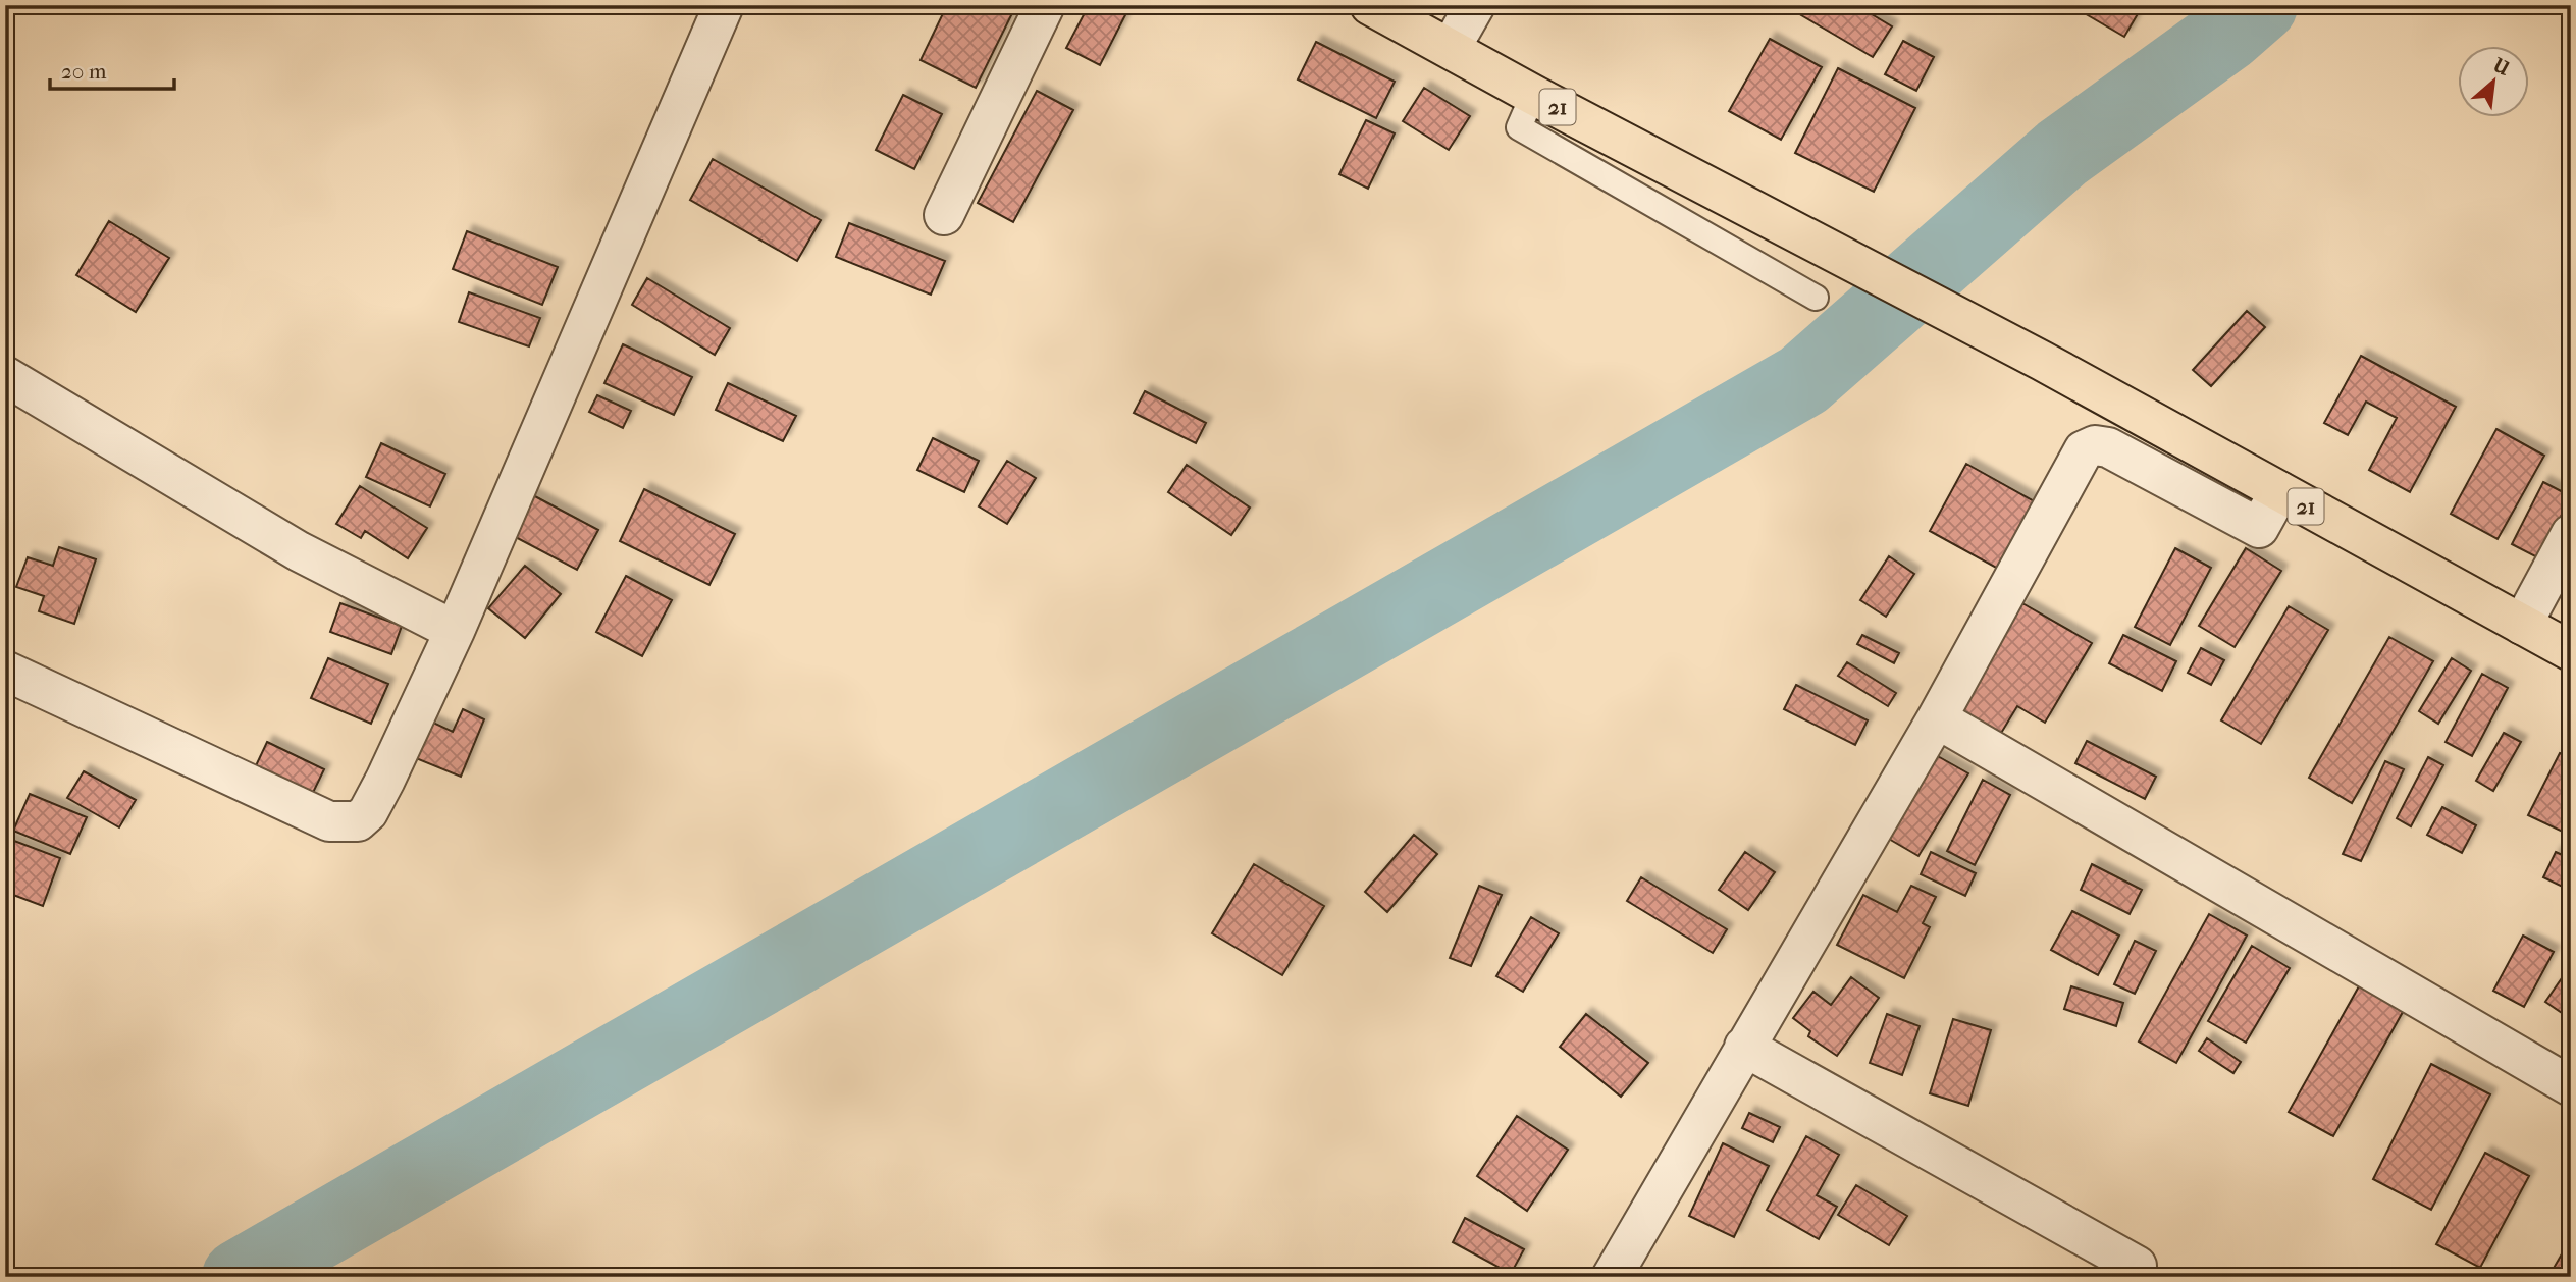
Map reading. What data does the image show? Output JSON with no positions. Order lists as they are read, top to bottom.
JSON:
{
  "streets": {
    "highway": ["21"]
  },
  "scale_bar": "20 m",
  "north": "top right"
}
